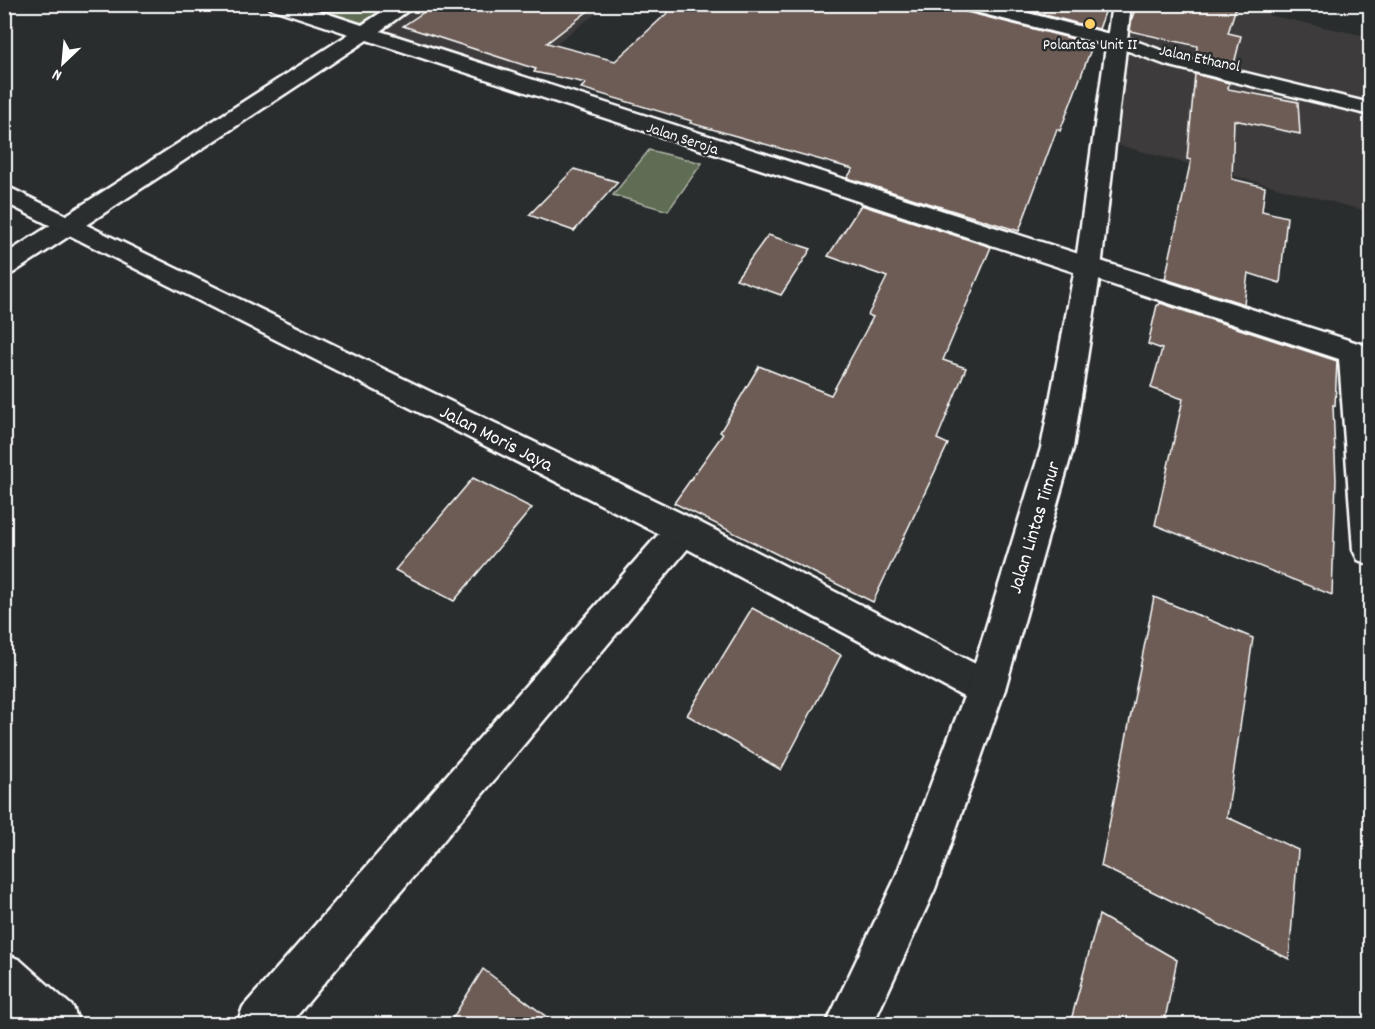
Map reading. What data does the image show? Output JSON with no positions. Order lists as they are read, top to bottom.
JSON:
{
  "streets": {
    "main road": [
      "Jalan Ethanol",
      "Jalan Seroja",
      "Jalan Moris Jaya",
      "Jalan Lintas Timur"
    ]
  },
  "crossings": [
    ["Jalan Ethanol", "Jalan Lintas Timur"],
    ["Jalan Seroja", "Jalan Lintas Timur"],
    ["Jalan Moris Jaya", "Jalan Lintas Timur"]
  ],
  "places": ["Polantas Unit II"],
  "north": "bottom left"
}
